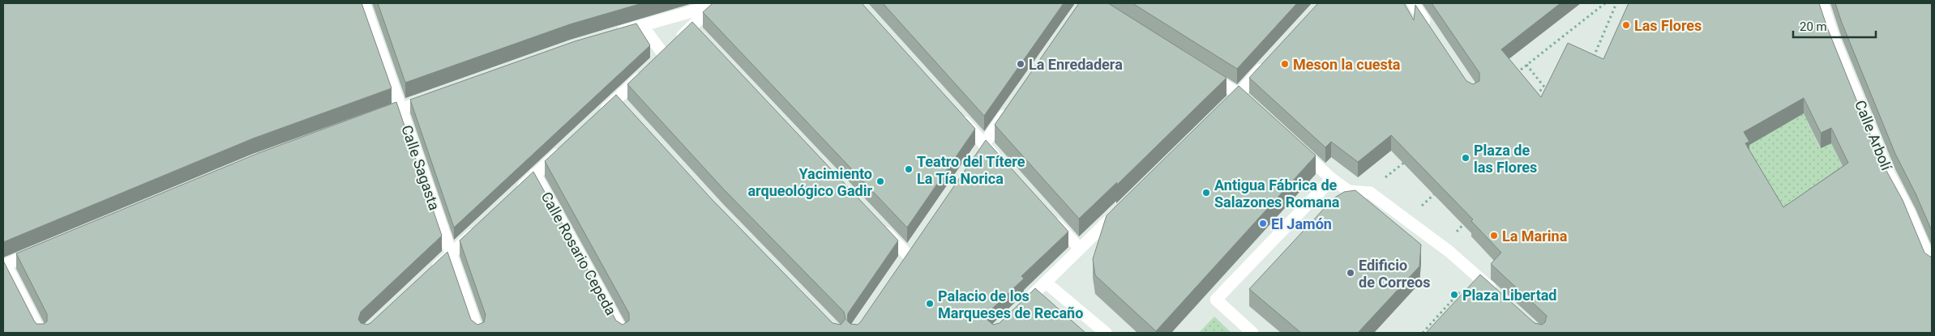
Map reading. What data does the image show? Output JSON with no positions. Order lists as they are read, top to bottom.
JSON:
{
  "streets": {
    "street": ["Calle Arbolí", "Calle Sagasta", "Calle Rosario Cepeda"]
  },
  "places": [
    "Las Flores",
    "La Enredadera",
    "Meson la cuesta",
    "Plaza de las Flores",
    "Teatro del Títere La Tía Norica",
    "Yacimiento arqueológico Gadir",
    "Antigua Fábrica de Salazones Romana",
    "El Jamón",
    "La Marina",
    "Edificio de Correos",
    "Plaza Libertad",
    "Palacio de los Marqueses de Recaño"
  ],
  "scale_bar": "20 m"
}
